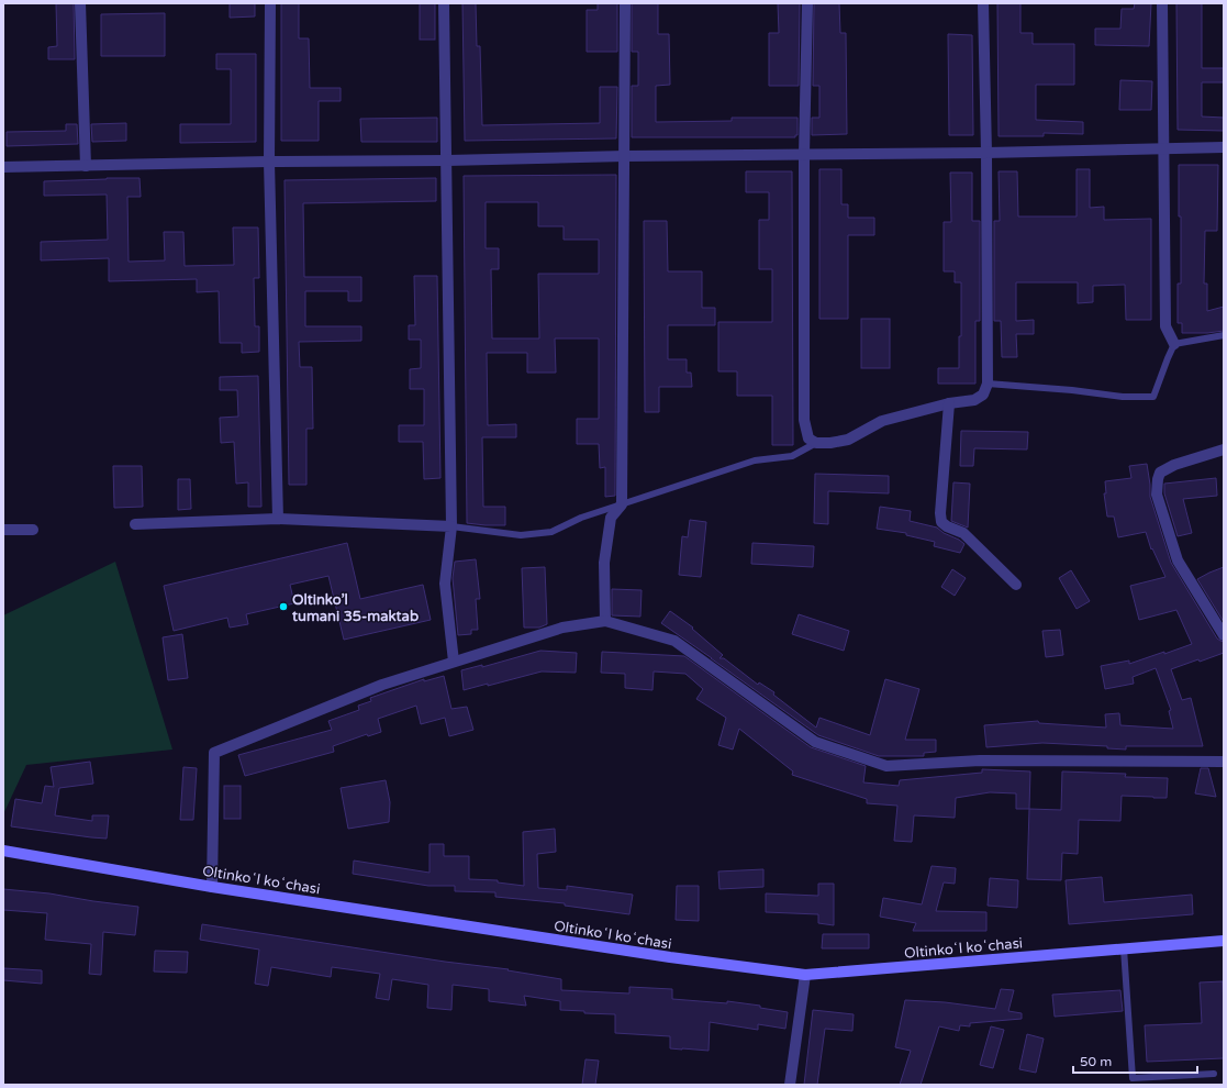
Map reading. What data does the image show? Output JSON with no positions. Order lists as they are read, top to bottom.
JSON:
{
  "streets": {
    "main road": ["Oltinkoʻl koʻchasi"]
  },
  "places": ["Oltinko’l tumani 35-maktab"],
  "scale_bar": "50 m"
}
